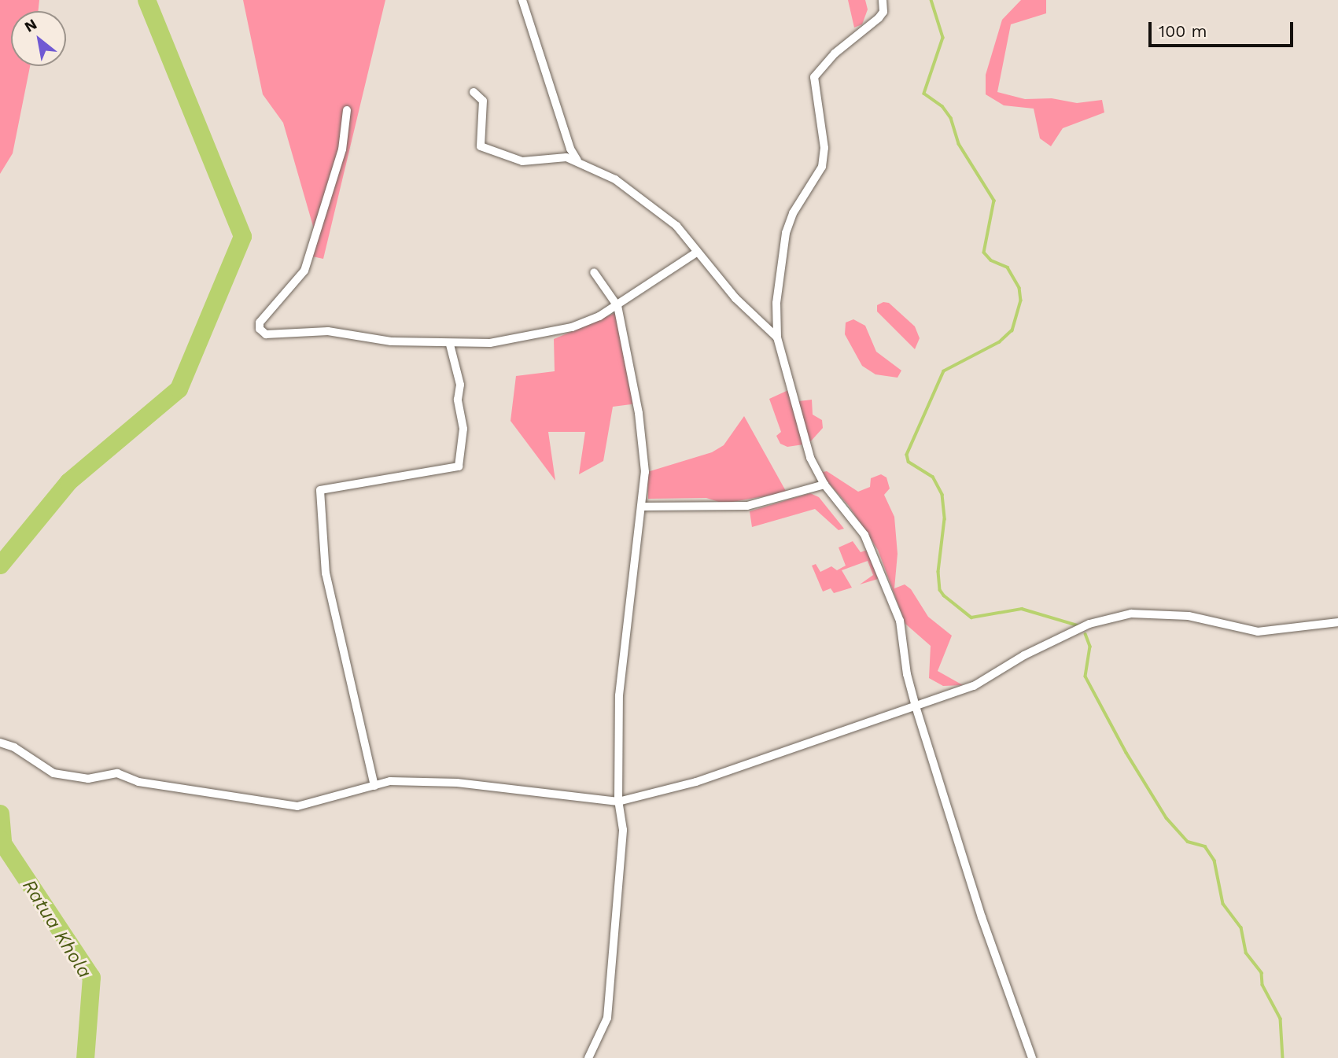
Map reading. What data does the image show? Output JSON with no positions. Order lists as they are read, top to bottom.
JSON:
{
  "water": ["Ratua Khola"],
  "scale_bar": "100 m",
  "north": "top left"
}
